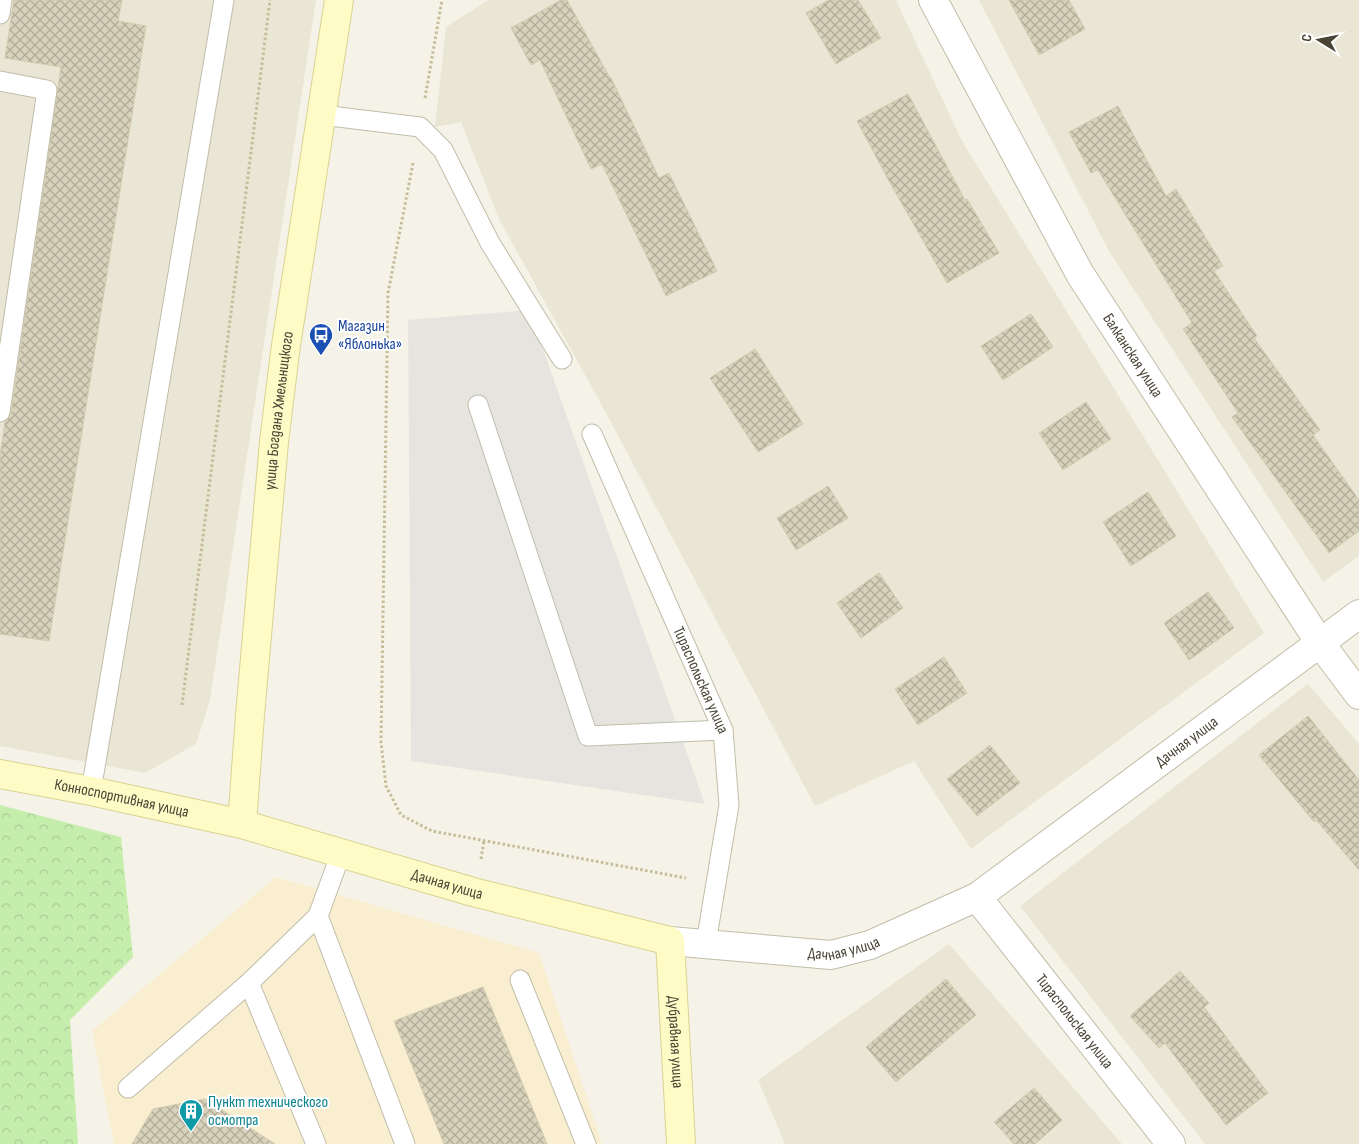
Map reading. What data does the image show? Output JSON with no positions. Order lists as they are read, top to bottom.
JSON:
{
  "streets": {
    "main road": [
      "улица Богдана Хмельницкого",
      "Дачная улица",
      "Конноспортивная улица",
      "Дубравная улица"
    ],
    "street": ["Балканская улица", "Тираспольская улица"]
  },
  "crossings": [
    ["Балканская улица", "Дачная улица"],
    ["улица Богдана Хмельницкого", "Дачная улица"],
    ["улица Богдана Хмельницкого", "Конноспортивная улица"],
    ["Тираспольская улица", "Дачная улица"],
    ["Дачная улица", "Конноспортивная улица"],
    ["Дачная улица", "Дубравная улица"]
  ],
  "places": {
    "bus stop": ["Магазин «Яблонька»"],
    "building": ["Пункт технического осмотра"]
  },
  "north": "left"
}
